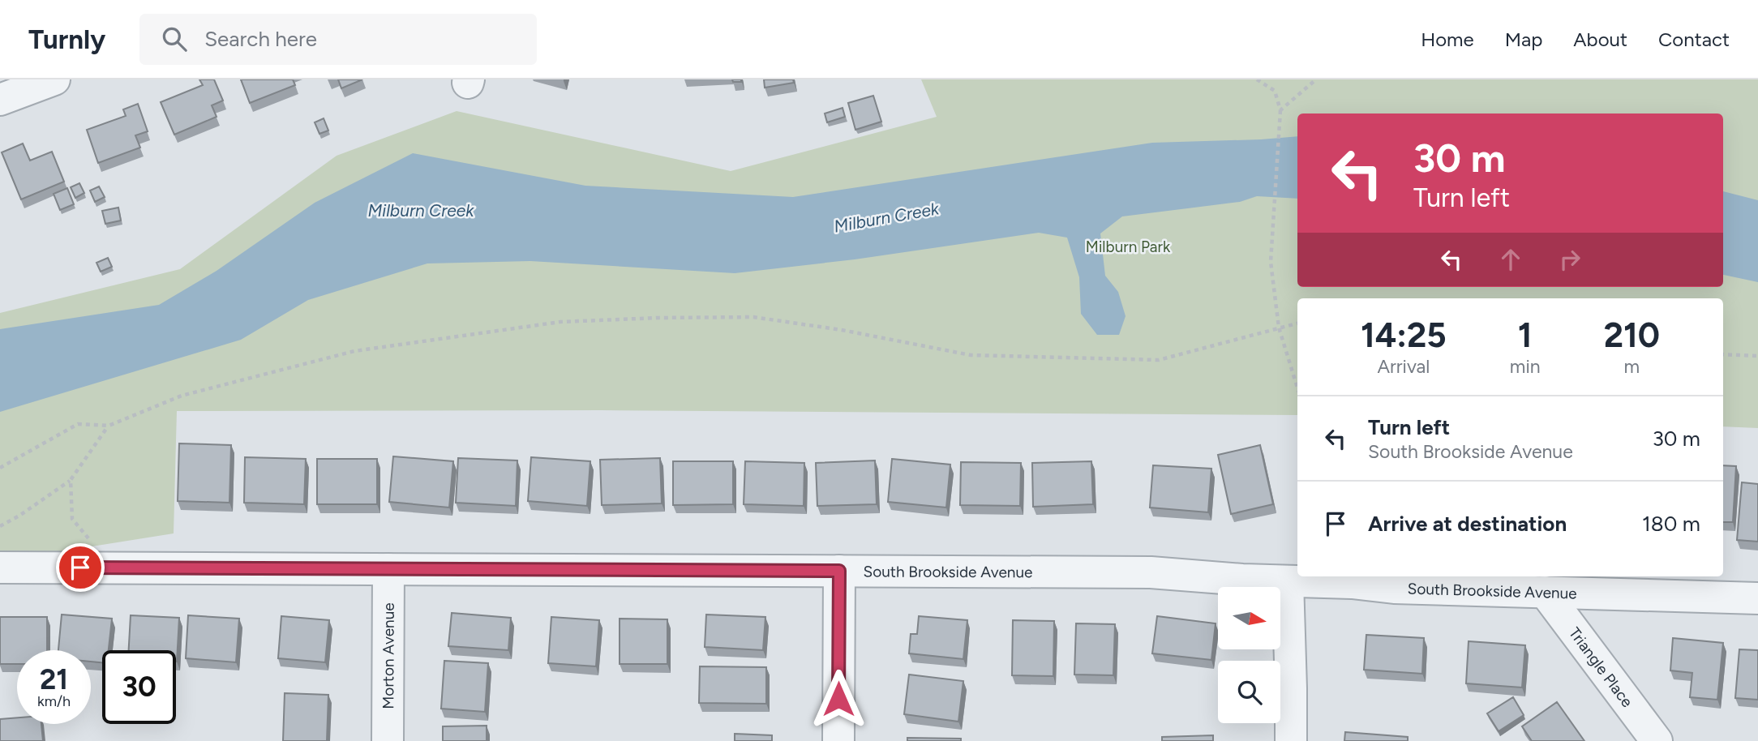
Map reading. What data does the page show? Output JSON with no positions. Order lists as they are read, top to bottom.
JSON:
{
  "streets": {
    "street": ["South Brookside Avenue", "Morton Avenue", "Triangle Place"]
  },
  "crossings": [
    ["South Brookside Avenue", "Morton Avenue"],
    ["South Brookside Avenue", "Triangle Place"]
  ],
  "water": ["Milburn Creek"],
  "parks": ["Milburn Park"],
  "north": "right",
  "page": {
    "header": "Turnly",
    "search": "Search here",
    "nav": [
      "Home",
      "Map",
      "About",
      "Contact"
    ],
    "turn": ["30 m", "Turn left"],
    "eta": [
      "14:25",
      "Arrival",
      "1",
      "min",
      "210",
      "m"
    ],
    "list": [
      {
        "name": "Turn left",
        "note": "South Brookside Avenue",
        "value": "30 m"
      },
      {
        "name": "Arrive at destination",
        "value": "180 m"
      }
    ],
    "speed": "21 km/h",
    "limit": "30"
  }
}
